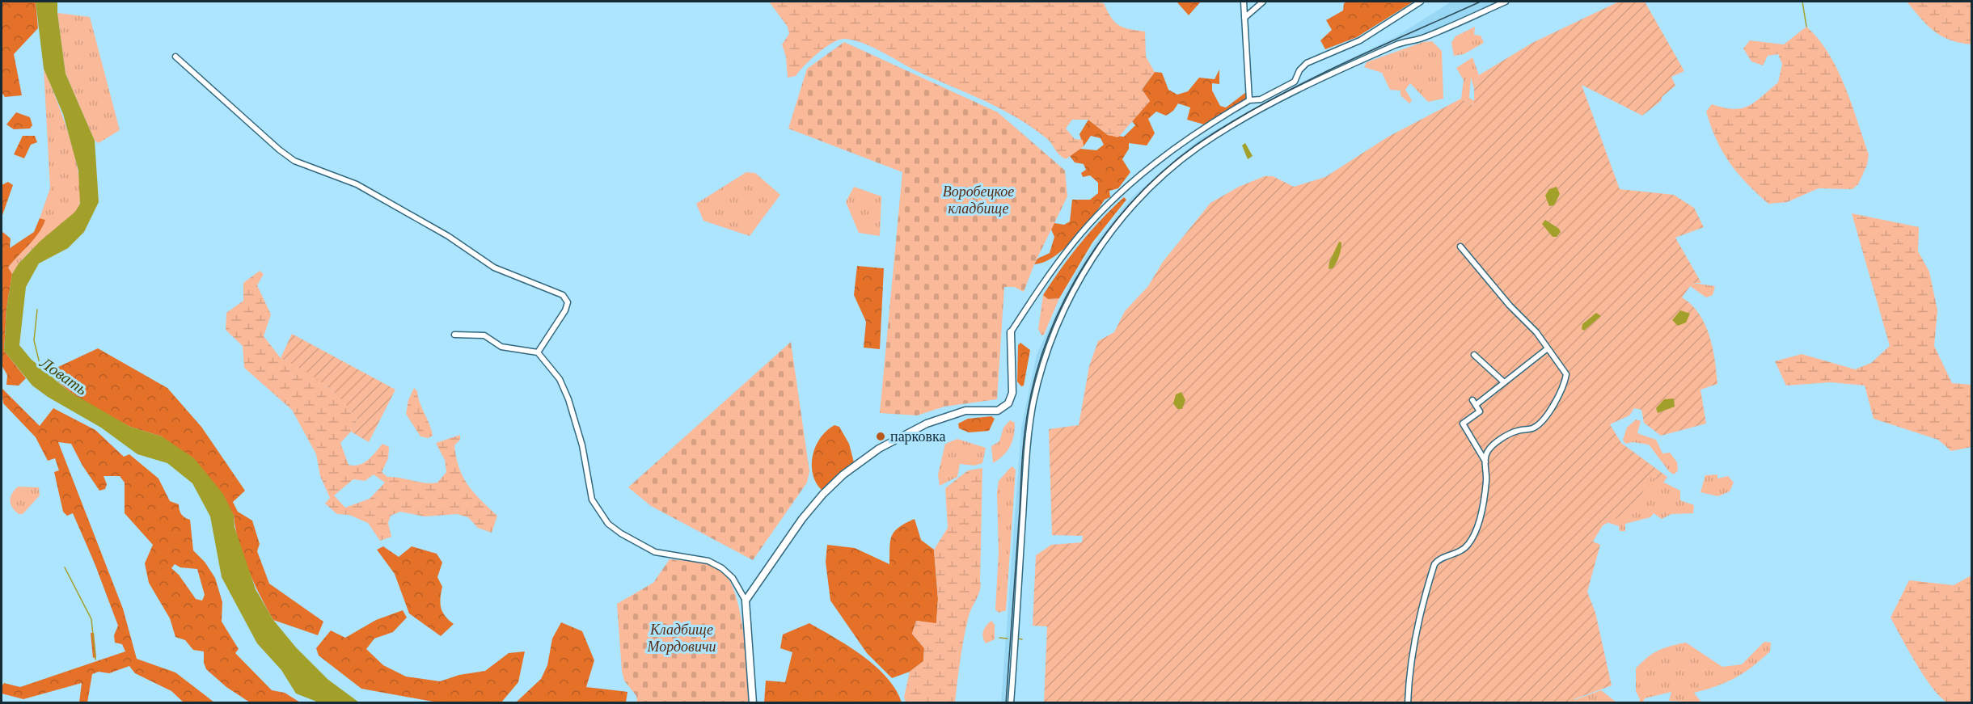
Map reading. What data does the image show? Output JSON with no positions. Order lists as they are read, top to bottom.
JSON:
{
  "water": ["Ловать"],
  "parks": ["Воробецкое кладбище", "Кладбище Мордовичи"],
  "places": ["парковка"]
}
